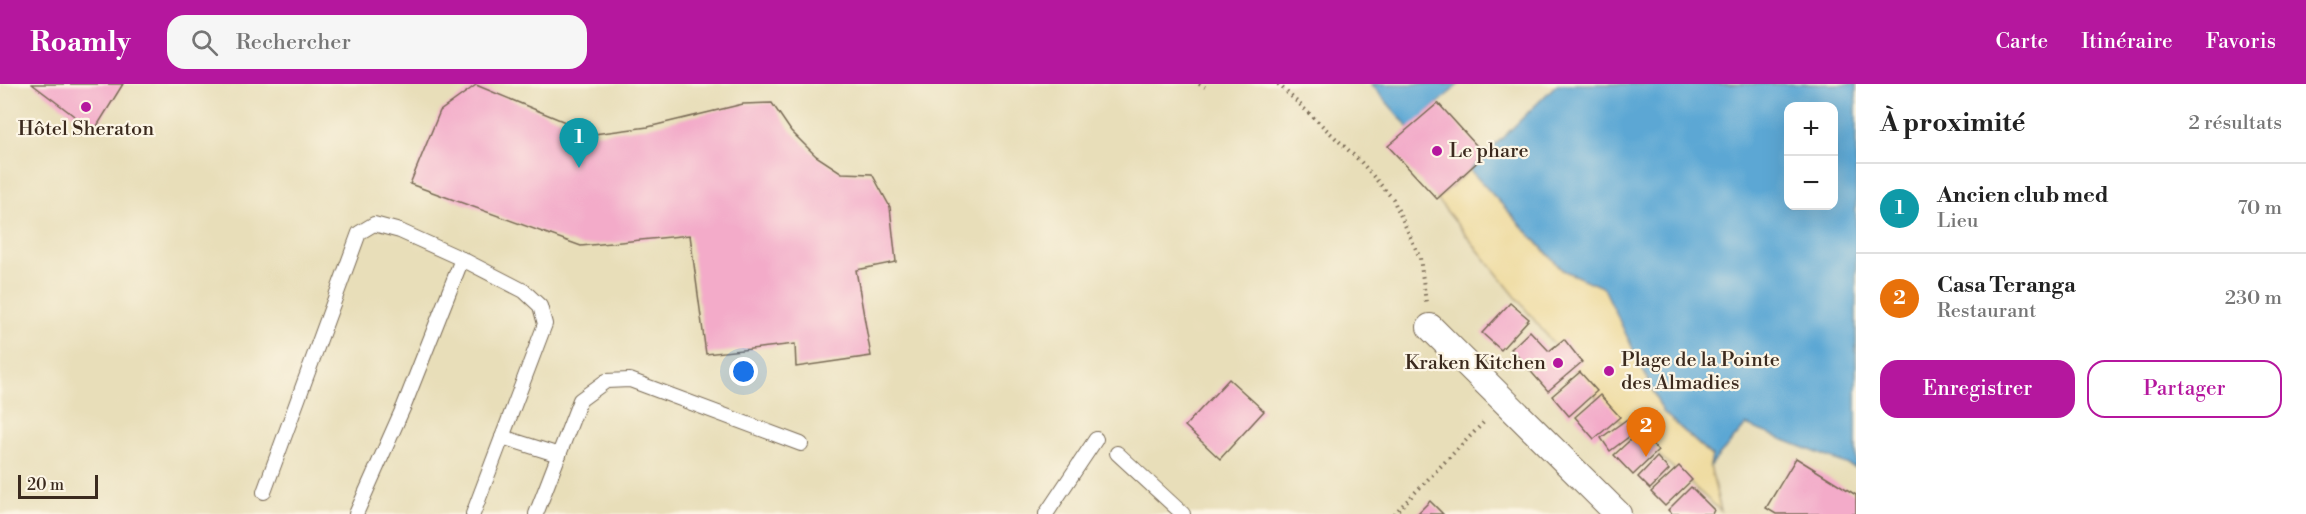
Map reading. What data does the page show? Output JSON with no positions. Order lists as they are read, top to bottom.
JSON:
{
  "places": [
    "Hôtel Sheraton",
    "Le phare",
    "Kraken Kitchen",
    "Plage de la Pointe des Almadies"
  ],
  "scale_bar": "20 m",
  "page": {
    "header": "Roamly",
    "search": "Rechercher",
    "nav": ["Carte", "Itinéraire", "Favoris"],
    "heading": ["À proximité", "2 résultats"],
    "map_buttons": ["+", "−"],
    "pins": ["1", "2"],
    "list": [
      {
        "mark": "1",
        "name": "Ancien club med",
        "note": "Lieu",
        "value": "70 m"
      },
      {
        "mark": "2",
        "name": "Casa Teranga",
        "note": "Restaurant",
        "value": "230 m"
      }
    ],
    "buttons": ["Enregistrer", "Partager"],
    "scale": "20 m"
  }
}
